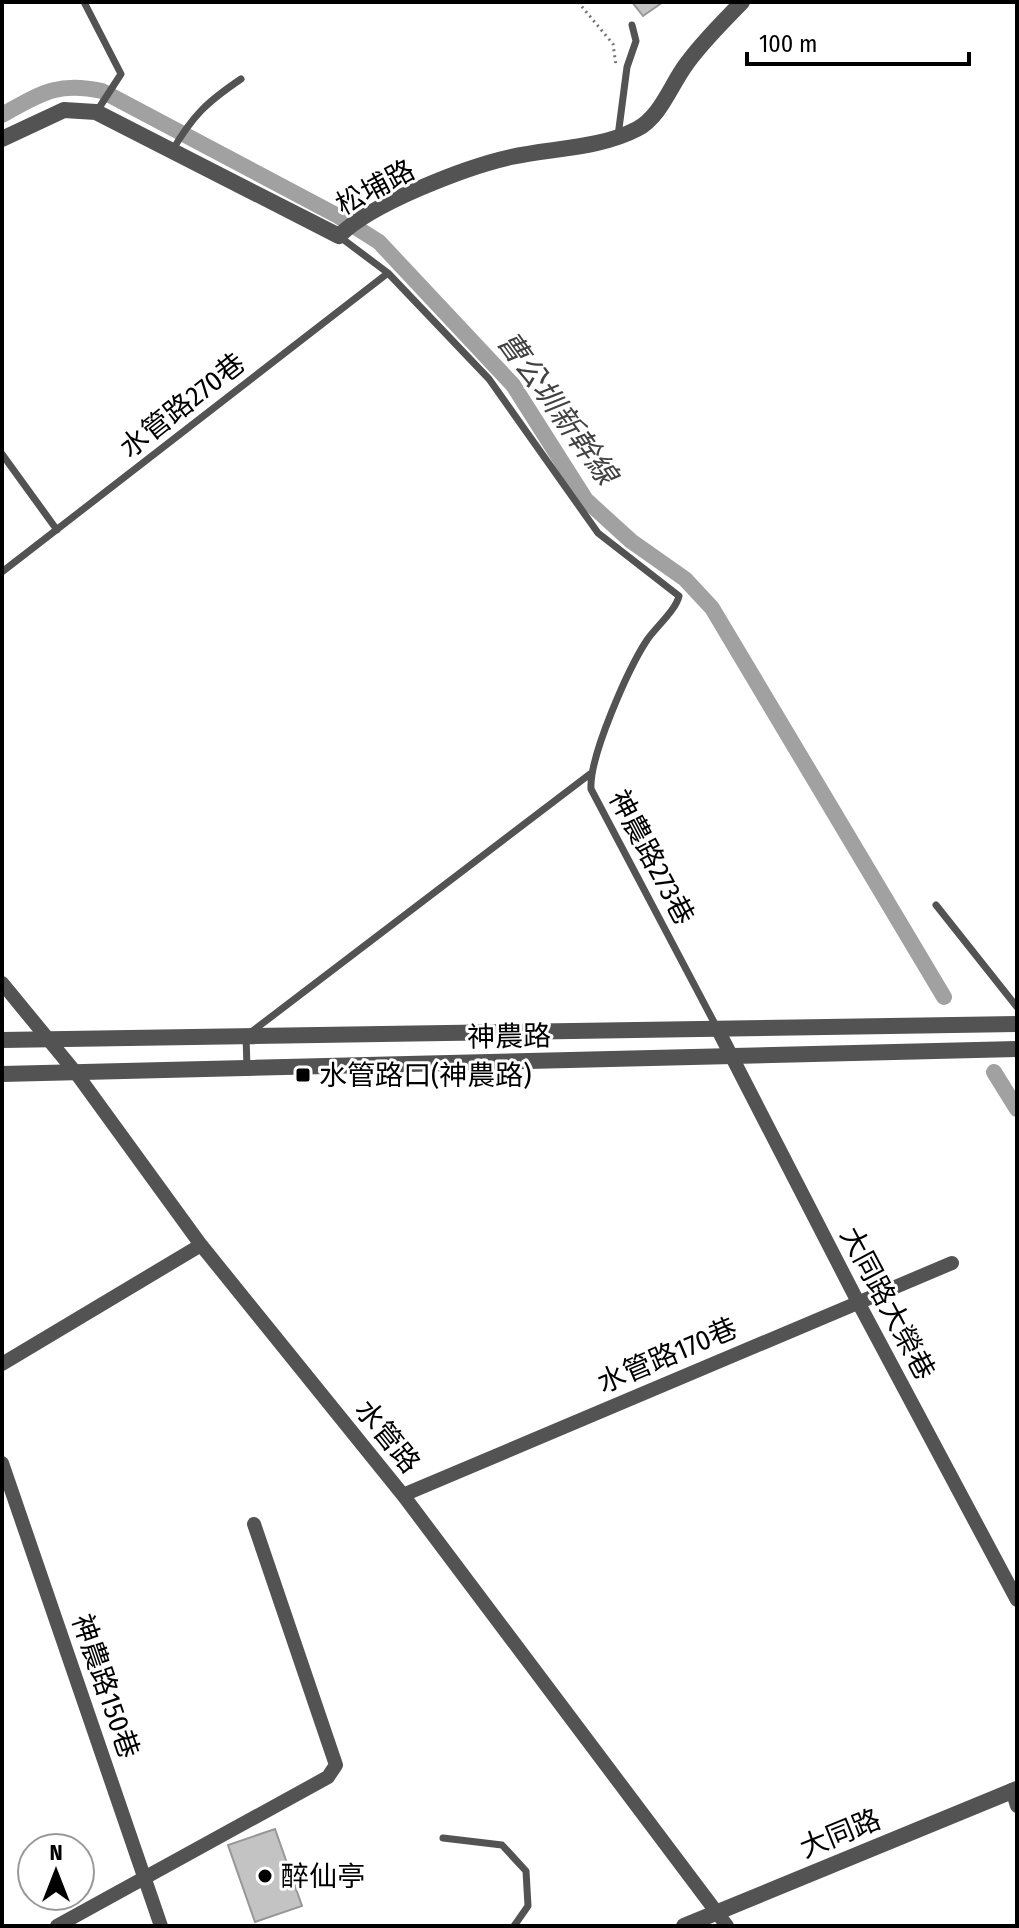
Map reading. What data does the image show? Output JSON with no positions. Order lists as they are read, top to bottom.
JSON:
{
  "streets": {
    "street": [
      "松埔路",
      "神農路",
      "大同路大榮巷",
      "水管路170巷",
      "水管路",
      "神農路150巷",
      "大同路"
    ],
    "lane": ["水管路270巷", "神農路273巷"]
  },
  "crossings": [
    ["松埔路", "神農路273巷"],
    ["水管路270巷", "神農路273巷"],
    ["神農路273巷", "神農路"],
    ["神農路273巷", "大同路大榮巷"],
    ["神農路", "大同路大榮巷"],
    ["神農路", "水管路"],
    ["大同路大榮巷", "水管路170巷"],
    ["水管路170巷", "水管路"],
    ["水管路", "大同路"]
  ],
  "water": ["曹公圳新幹線"],
  "places": {
    "transit": ["水管路口(神農路)"],
    "other": ["醉仙亭"]
  },
  "scale_bar": "100 m",
  "north": "top"
}
